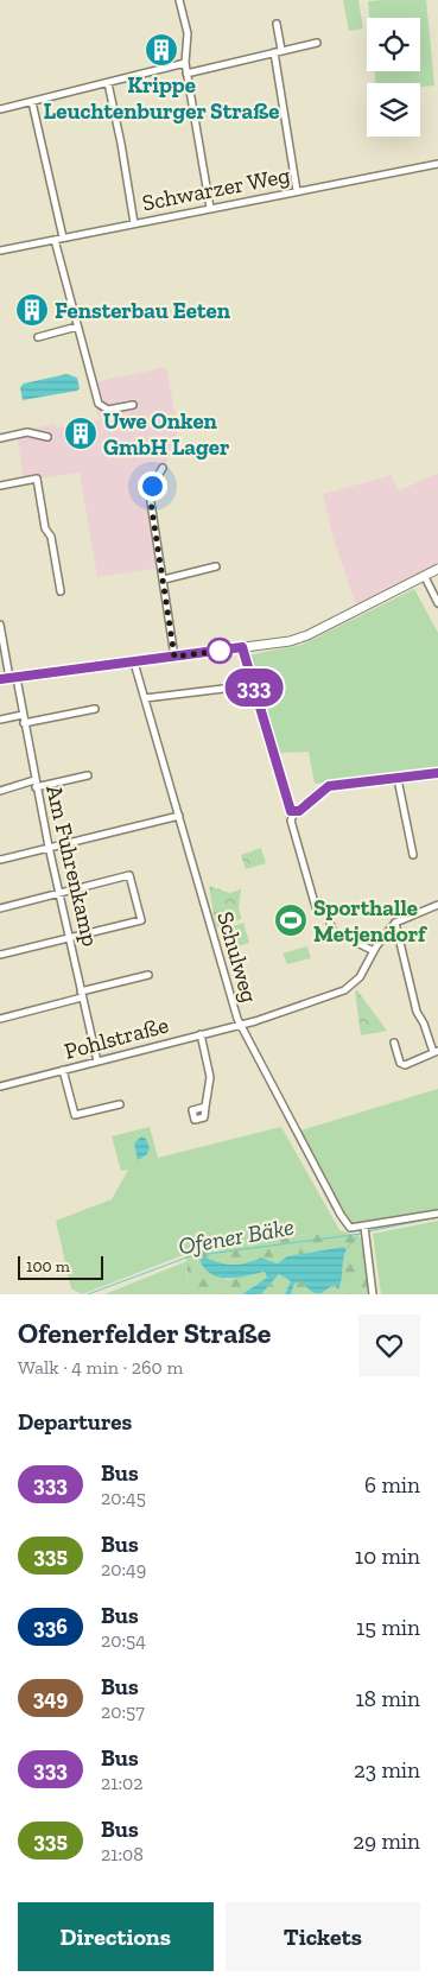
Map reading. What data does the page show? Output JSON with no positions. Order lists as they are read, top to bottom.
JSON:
{
  "streets": {
    "street": [
      "Schwarzer Weg",
      "Am Fuhrenkamp",
      "Schulweg",
      "Pohlstraße"
    ]
  },
  "crossings": [
    ["Am Fuhrenkamp", "Pohlstraße"],
    ["Schulweg", "Pohlstraße"]
  ],
  "water": ["Ofener Bäke"],
  "places": {
    "building": ["Krippe Leuchtenburger Straße", "Fensterbau Eeten", "Uwe Onken GmbH Lager"],
    "sports": ["Sporthalle Metjendorf"]
  },
  "lines": ["bus line 333"],
  "scale_bar": "100 m",
  "page": {
    "on_map": "333",
    "scale": "100 m",
    "heading": [
      ["Ofenerfelder Straße", "Walk · 4 min · 260 m"],
      "Departures"
    ],
    "list": [
      {
        "mark": "333",
        "name": "Bus",
        "note": "20:45",
        "value": "6 min"
      },
      {
        "mark": "335",
        "name": "Bus",
        "note": "20:49",
        "value": "10 min"
      },
      {
        "mark": "336",
        "name": "Bus",
        "note": "20:54",
        "value": "15 min"
      },
      {
        "mark": "349",
        "name": "Bus",
        "note": "20:57",
        "value": "18 min"
      },
      {
        "mark": "333",
        "name": "Bus",
        "note": "21:02",
        "value": "23 min"
      },
      {
        "mark": "335",
        "name": "Bus",
        "note": "21:08",
        "value": "29 min"
      }
    ],
    "buttons": ["Directions", "Tickets"]
  }
}
